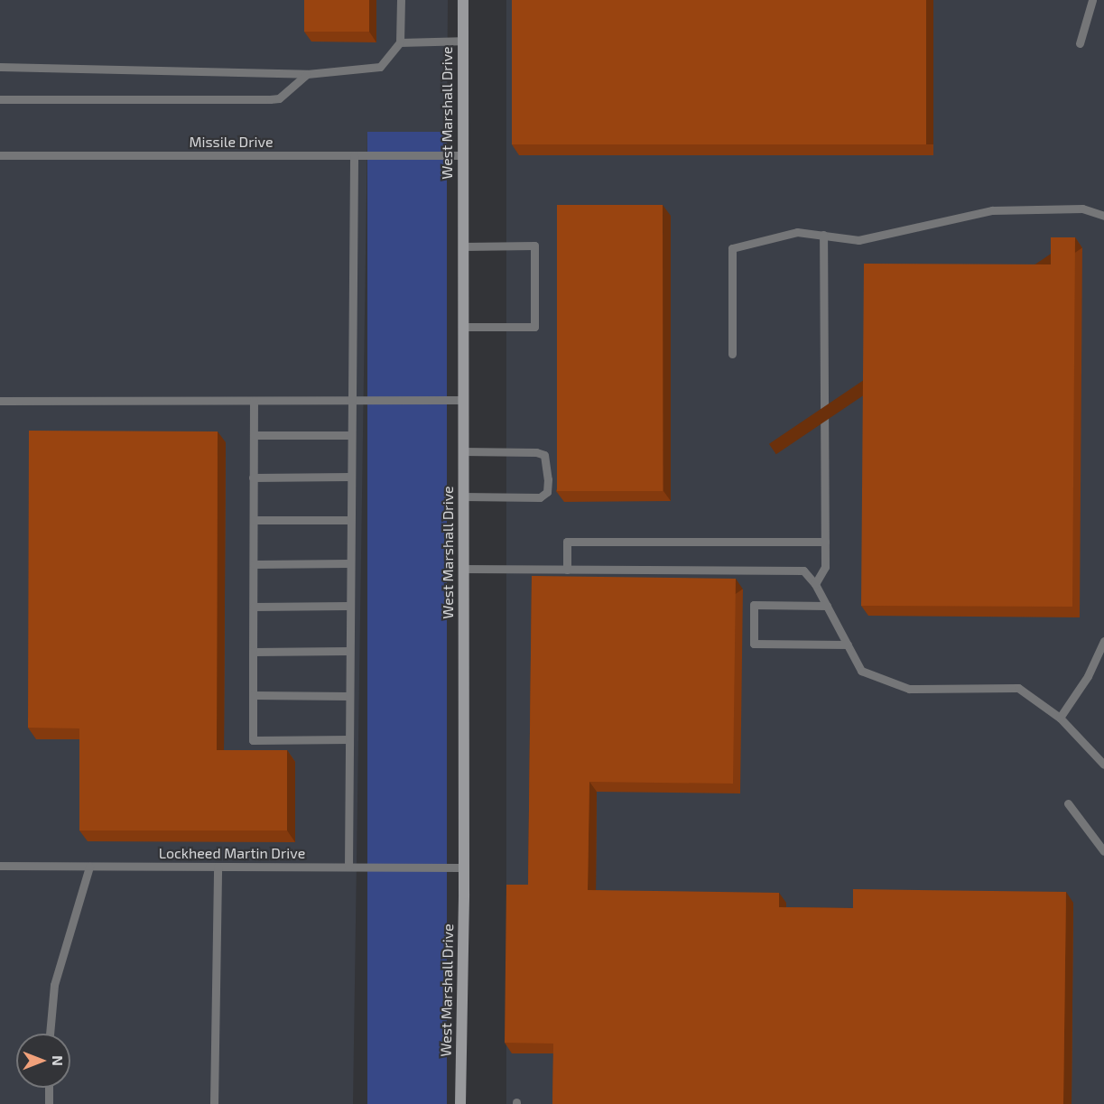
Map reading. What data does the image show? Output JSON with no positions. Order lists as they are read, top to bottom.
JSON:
{
  "streets": {
    "main road": ["West Marshall Drive"],
    "lane": ["Missile Drive", "Lockheed Martin Drive"]
  },
  "crossings": [
    ["West Marshall Drive", "Missile Drive"],
    ["West Marshall Drive", "Lockheed Martin Drive"]
  ],
  "north": "right"
}
